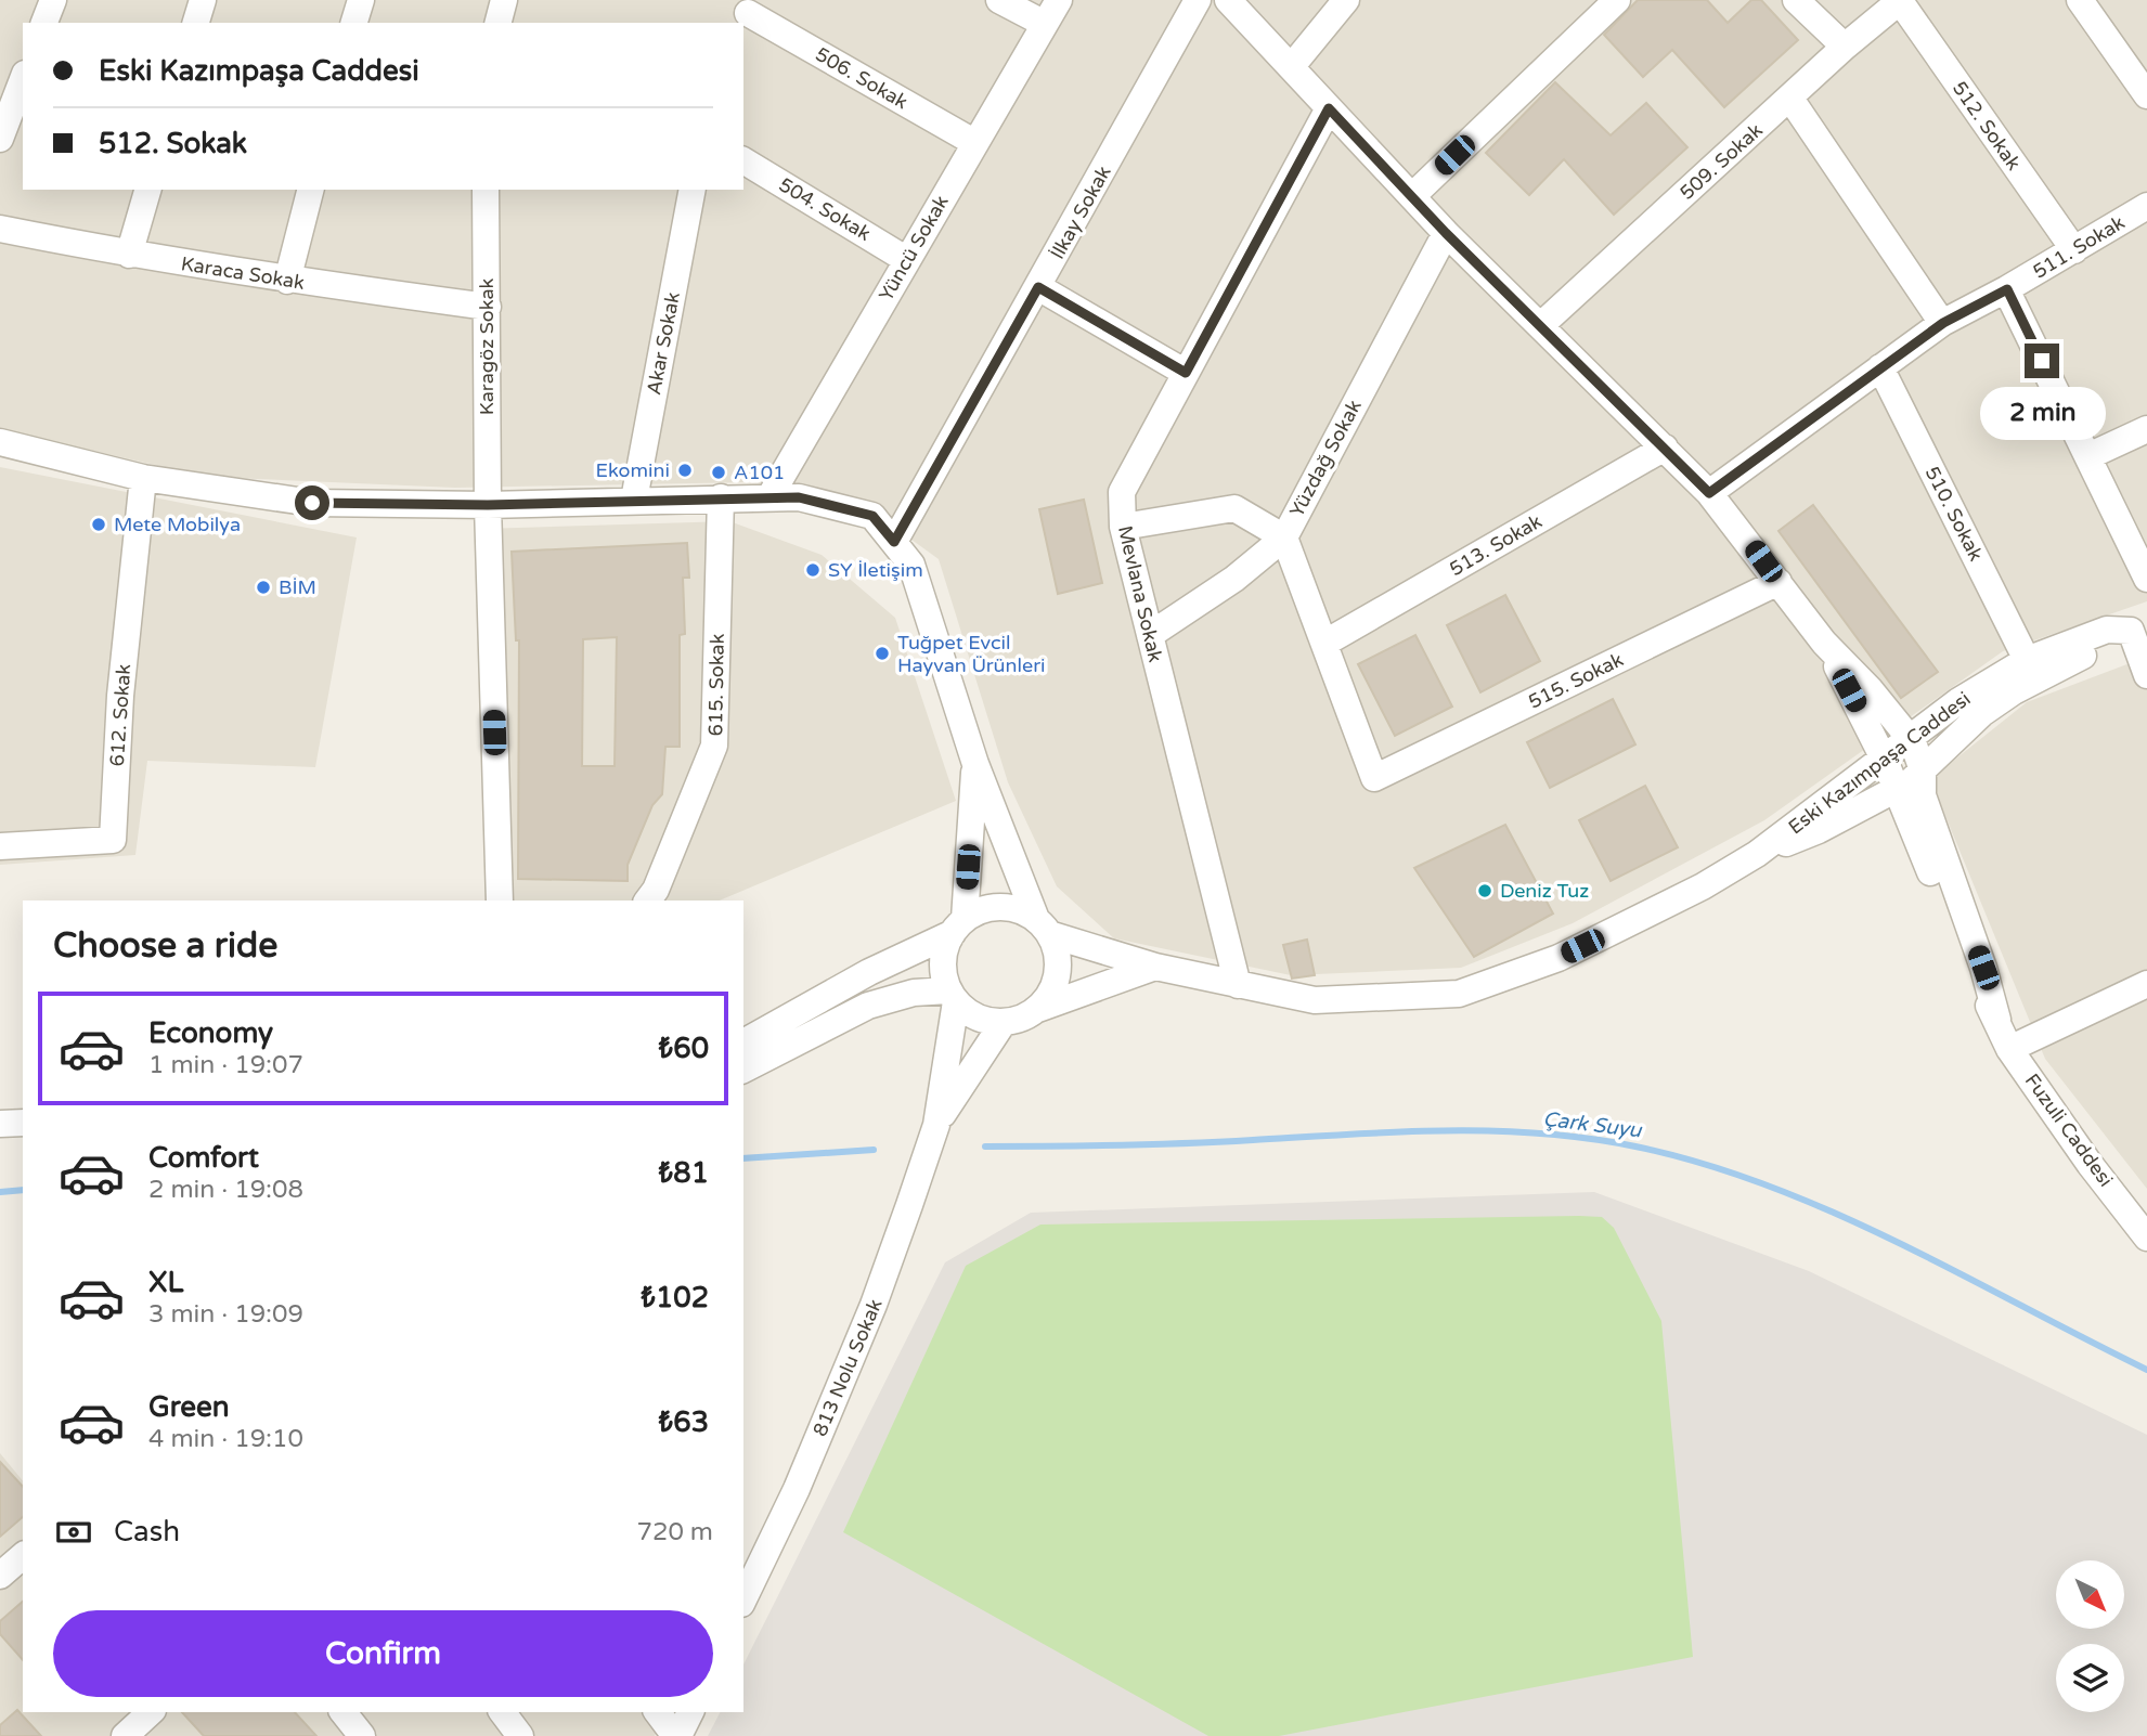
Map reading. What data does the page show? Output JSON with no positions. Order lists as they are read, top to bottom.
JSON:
{
  "streets": {
    "street": [
      "506. Sokak",
      "512. Sokak",
      "509. Sokak",
      "504. Sokak",
      "İlkay Sokak",
      "511. Sokak",
      "Yüncü Sokak",
      "Karaca Sokak",
      "Akar Sokak",
      "Karagöz Sokak",
      "Yüzdağ Sokak",
      "510. Sokak",
      "513. Sokak",
      "Mevlana Sokak",
      "515. Sokak",
      "615. Sokak",
      "612. Sokak",
      "Eski Kazımpaşa Caddesi",
      "Fuzuli Caddesi",
      "813 Nolu Sokak"
    ]
  },
  "crossings": [
    ["506. Sokak", "Yüncü Sokak"],
    ["512. Sokak", "509. Sokak"],
    ["512. Sokak", "511. Sokak"],
    ["504. Sokak", "Yüncü Sokak"],
    ["511. Sokak", "510. Sokak"],
    ["Karaca Sokak", "Karagöz Sokak"],
    ["Yüzdağ Sokak", "513. Sokak"],
    ["Yüzdağ Sokak", "515. Sokak"],
    ["510. Sokak", "Eski Kazımpaşa Caddesi"],
    ["Mevlana Sokak", "Eski Kazımpaşa Caddesi"]
  ],
  "water": ["Çark Suyu"],
  "places": [
    "Ekomini",
    "A101",
    "Mete Mobilya",
    "SY İletişim",
    "BİM",
    "Tuğpet Evcil Hayvan Ürünleri",
    "Deniz Tuz"
  ],
  "north": "bottom right",
  "page": {
    "banner": ["Eski Kazımpaşa Caddesi", "512. Sokak"],
    "bubble": "2 min",
    "heading": "Choose a ride",
    "list": [
      {
        "name": "Economy",
        "note": "1 min · 19:07",
        "value": "₺60"
      },
      {
        "name": "Comfort",
        "note": "2 min · 19:08",
        "value": "₺81"
      },
      {
        "name": "XL",
        "note": "3 min · 19:09",
        "value": "₺102"
      },
      {
        "name": "Green",
        "note": "4 min · 19:10",
        "value": "₺63"
      }
    ],
    "pay": ["Cash", "720 m"],
    "buttons": "Confirm"
  }
}
